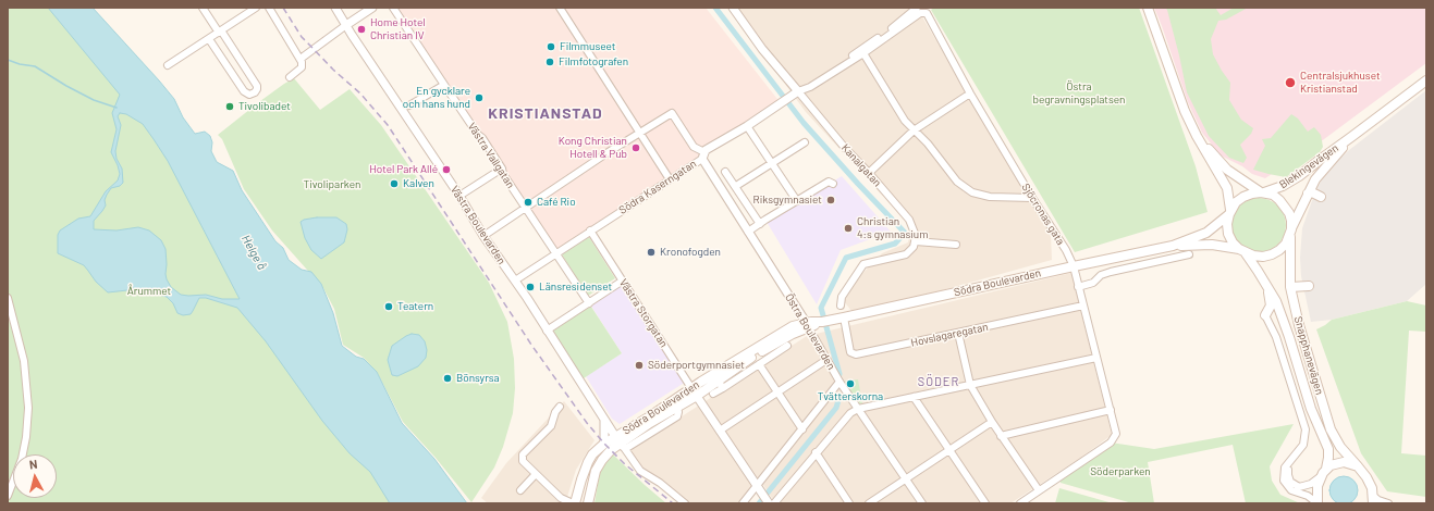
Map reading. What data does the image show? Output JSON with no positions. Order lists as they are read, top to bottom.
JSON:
{
  "streets": {
    "main road": ["Blekingevägen", "Södra Boulevarden", "Snapphanevägen"],
    "street": [
      "Västra Vallgatan",
      "Kanalgatan",
      "Södra Kaserngatan",
      "Sjöcronas gata",
      "Västra Boulevarden",
      "Västra Storgatan",
      "Östra Boulevarden",
      "Hovslagaregatan"
    ]
  },
  "crossings": [
    ["Västra Vallgatan", "Södra Kaserngatan"],
    ["Kanalgatan", "Södra Kaserngatan"],
    ["Blekingevägen", "Södra Boulevarden"],
    ["Blekingevägen", "Snapphanevägen"],
    ["Södra Kaserngatan", "Sjöcronas gata"],
    ["Södra Kaserngatan", "Västra Boulevarden"],
    ["Södra Kaserngatan", "Västra Storgatan"],
    ["Södra Kaserngatan", "Östra Boulevarden"],
    ["Sjöcronas gata", "Södra Boulevarden"],
    ["Sjöcronas gata", "Hovslagaregatan"],
    ["Västra Boulevarden", "Södra Boulevarden"],
    ["Södra Boulevarden", "Västra Storgatan"],
    ["Södra Boulevarden", "Östra Boulevarden"],
    ["Södra Boulevarden", "Hovslagaregatan"],
    ["Södra Boulevarden", "Snapphanevägen"]
  ],
  "districts": ["KRISTIANSTAD", "SÖDER"],
  "water": ["Helge å"],
  "parks": [
    "Östra begravningsplatsen",
    "Tivoliparken",
    "Årummet",
    "Söderparken"
  ],
  "places": [
    "Home Hotel Christian IV",
    "Filmmuseet",
    "Filmfotografen",
    "Centralsjukhuset Kristianstad",
    "En gycklare och hans hund",
    "Tivolibadet",
    "Kong Christian Hotell & Pub",
    "Hotel Park Allé",
    "Kalven",
    "Riksgymnasiet",
    "Café Rio",
    "Christian 4:s gymnasium",
    "Kronofogden",
    "Länsresidenset",
    "Teatern",
    "Söderportgymnasiet",
    "Bönsyrsa",
    "Tvätterskorna"
  ],
  "north": "top"
}
